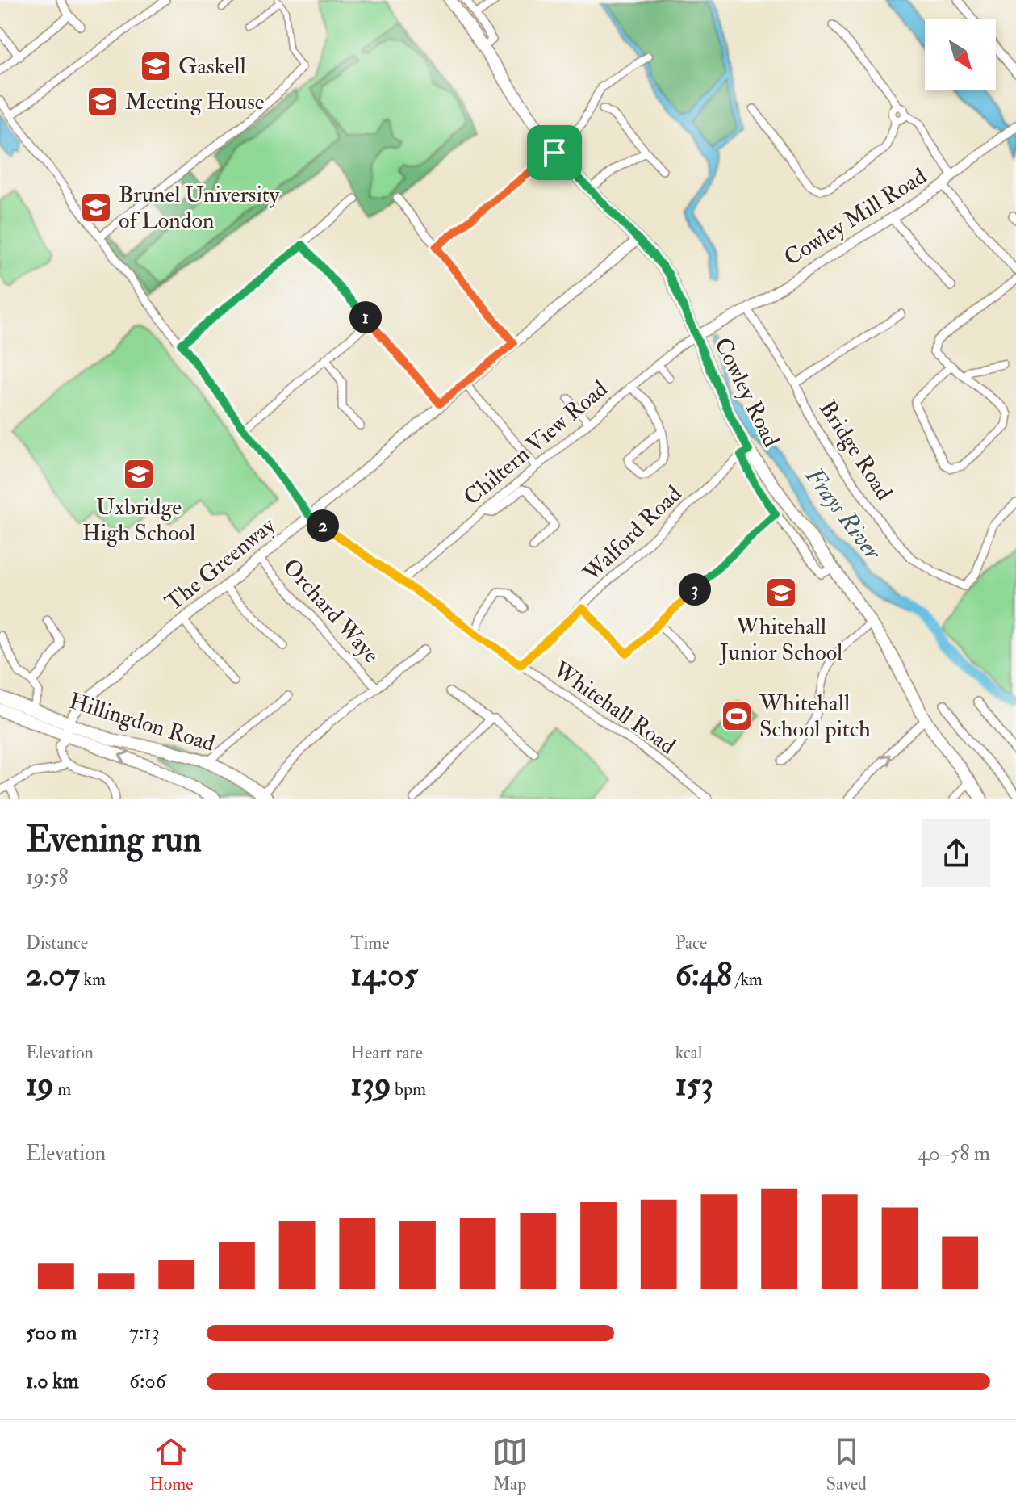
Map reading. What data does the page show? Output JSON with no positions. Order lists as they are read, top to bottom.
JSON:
{
  "streets": {
    "main road": ["Cowley Road", "Hillingdon Road"],
    "street": [
      "Cowley Mill Road",
      "Chiltern View Road",
      "Bridge Road",
      "Walford Road",
      "The Greenway",
      "Orchard Waye",
      "Whitehall Road"
    ]
  },
  "crossings": [
    ["Cowley Mill Road", "Cowley Road"],
    ["Cowley Mill Road", "Chiltern View Road"],
    ["Cowley Mill Road", "Bridge Road"],
    ["Cowley Road", "Chiltern View Road"],
    ["Cowley Road", "Walford Road"],
    ["Cowley Road", "The Greenway"],
    ["Chiltern View Road", "Whitehall Road"],
    ["Walford Road", "Whitehall Road"],
    ["The Greenway", "Orchard Waye"],
    ["The Greenway", "Whitehall Road"],
    ["The Greenway", "Hillingdon Road"],
    ["Orchard Waye", "Hillingdon Road"]
  ],
  "water": ["Frays River"],
  "places": {
    "school or university": [
      "Gaskell",
      "Meeting House",
      "Brunel University of London",
      "Uxbridge High School",
      "Whitehall Junior School"
    ],
    "sports": ["Whitehall School pitch"]
  },
  "north": "bottom right",
  "page": {
    "pins": ["1", "2", "3"],
    "heading": ["Evening run", "19:58"],
    "stats": [
      ["Distance", "2.07 km"],
      ["Time", "14:05"],
      ["Pace", "6:48 /km"],
      ["Elevation", "19 m"],
      ["Heart rate", "139 bpm"],
      ["kcal", "153"]
    ],
    "chart": ["Elevation", "40–58 m"],
    "list": [
      {
        "name": "500 m",
        "note": "7:13"
      },
      {
        "name": "1.0 km",
        "note": "6:06"
      }
    ],
    "tabs": ["Home", "Map", "Saved"]
  }
}
